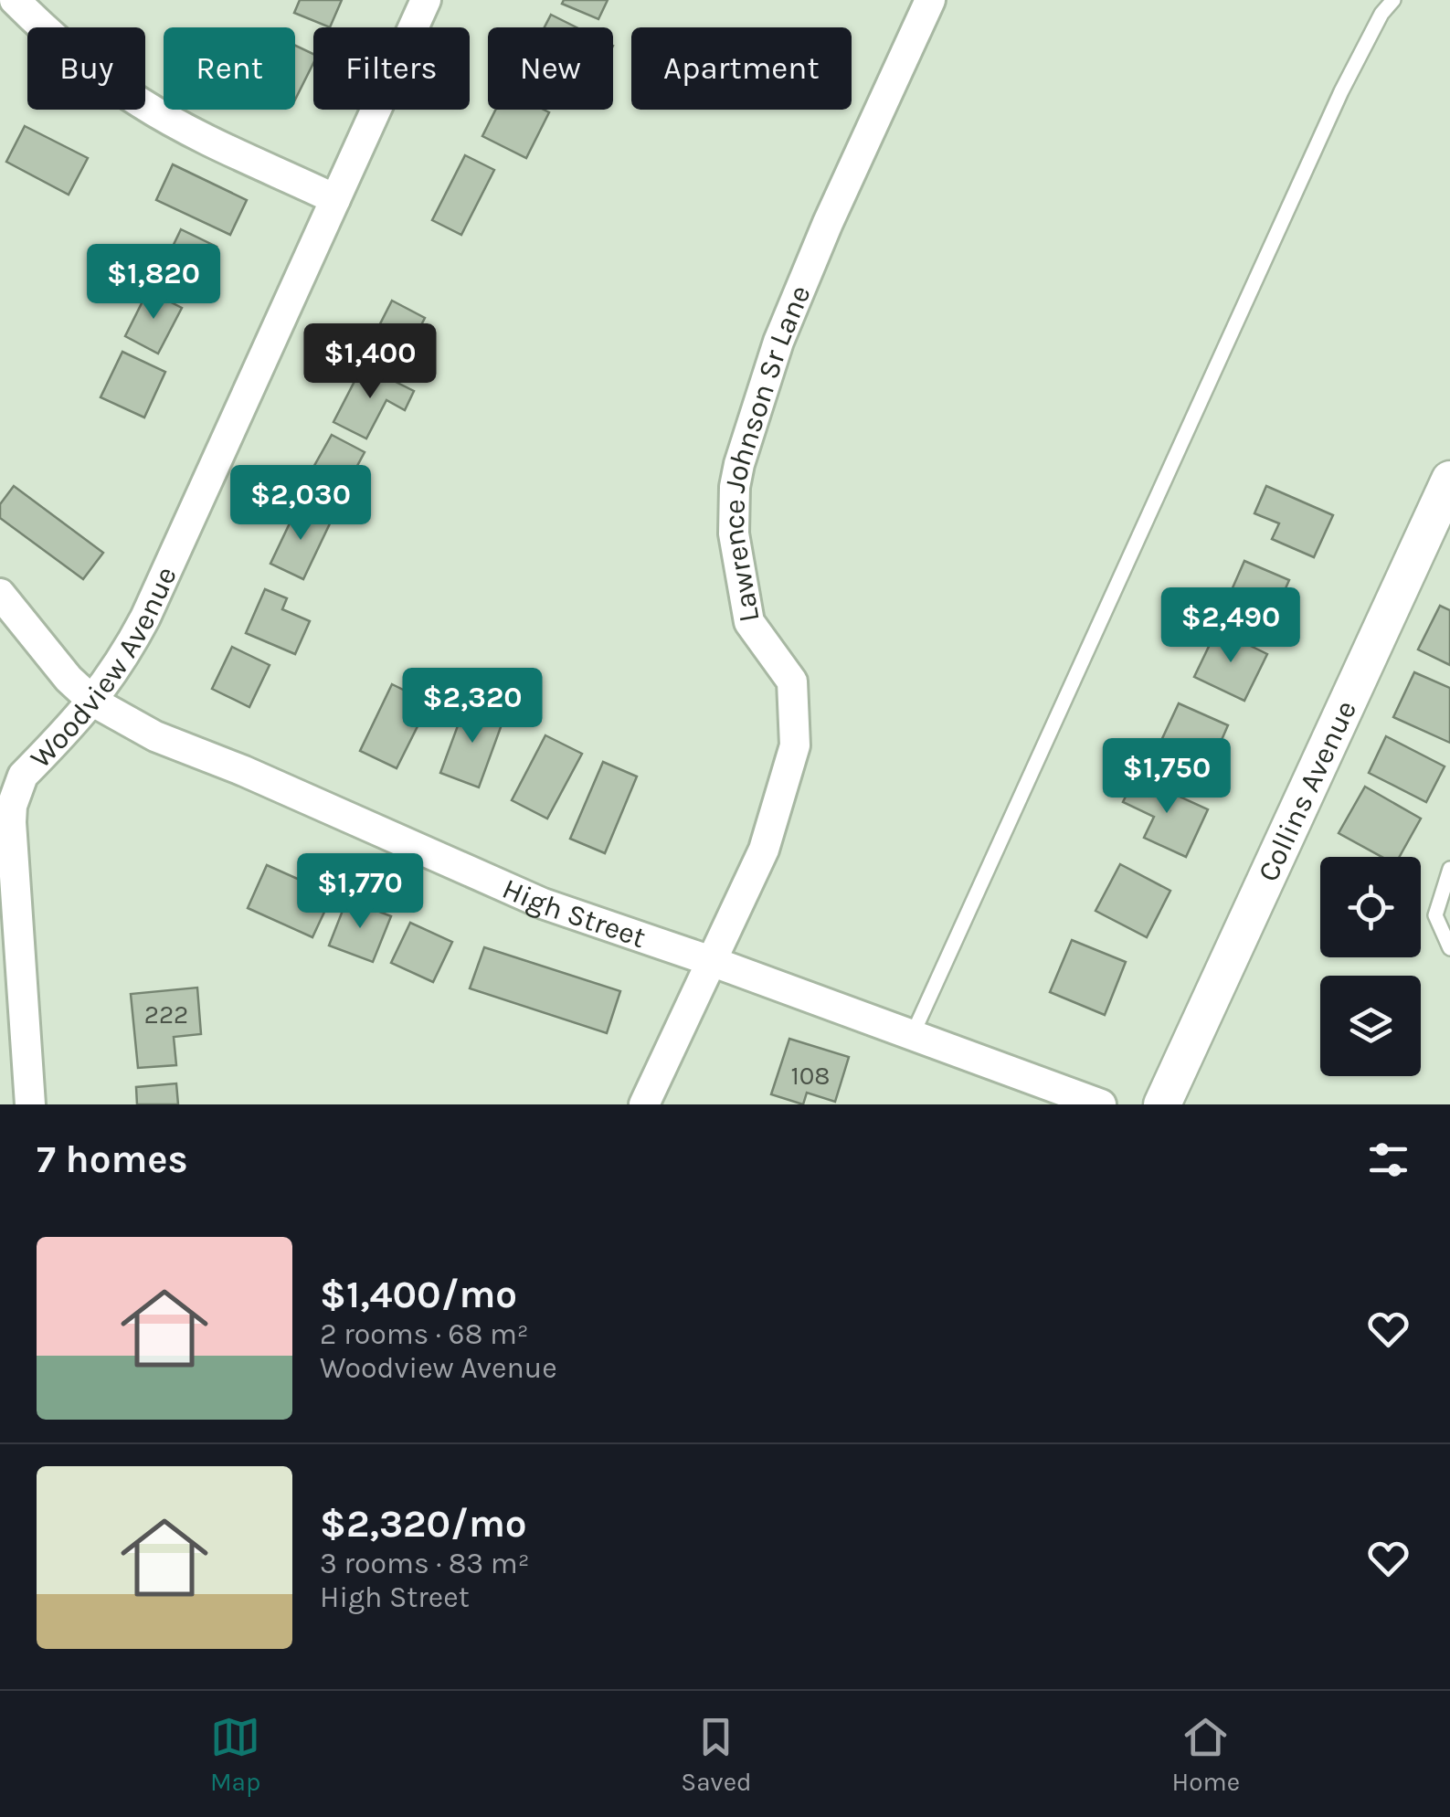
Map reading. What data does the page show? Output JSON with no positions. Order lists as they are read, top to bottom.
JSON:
{
  "streets": {
    "street": [
      "Lawrence Johnson Sr Lane",
      "Woodview Avenue",
      "Collins Avenue",
      "High Street"
    ]
  },
  "crossings": [
    ["Lawrence Johnson Sr Lane", "High Street"],
    ["Woodview Avenue", "High Street"]
  ],
  "house_numbers": ["222", "108"],
  "page": {
    "chip": [
      "Buy",
      "Rent",
      "Filters",
      "New",
      "Apartment"
    ],
    "price": [
      "$1,820",
      "$1,400",
      "$2,030",
      "$2,490",
      "$2,320",
      "$1,750",
      "$1,770"
    ],
    "heading": "7 homes",
    "list": [
      {
        "name": "$1,400/mo",
        "note": "2 rooms · 68 m² · Woodview Avenue"
      },
      {
        "name": "$2,320/mo",
        "note": "3 rooms · 83 m² · High Street"
      }
    ],
    "tabs": ["Map", "Saved", "Home"]
  }
}
